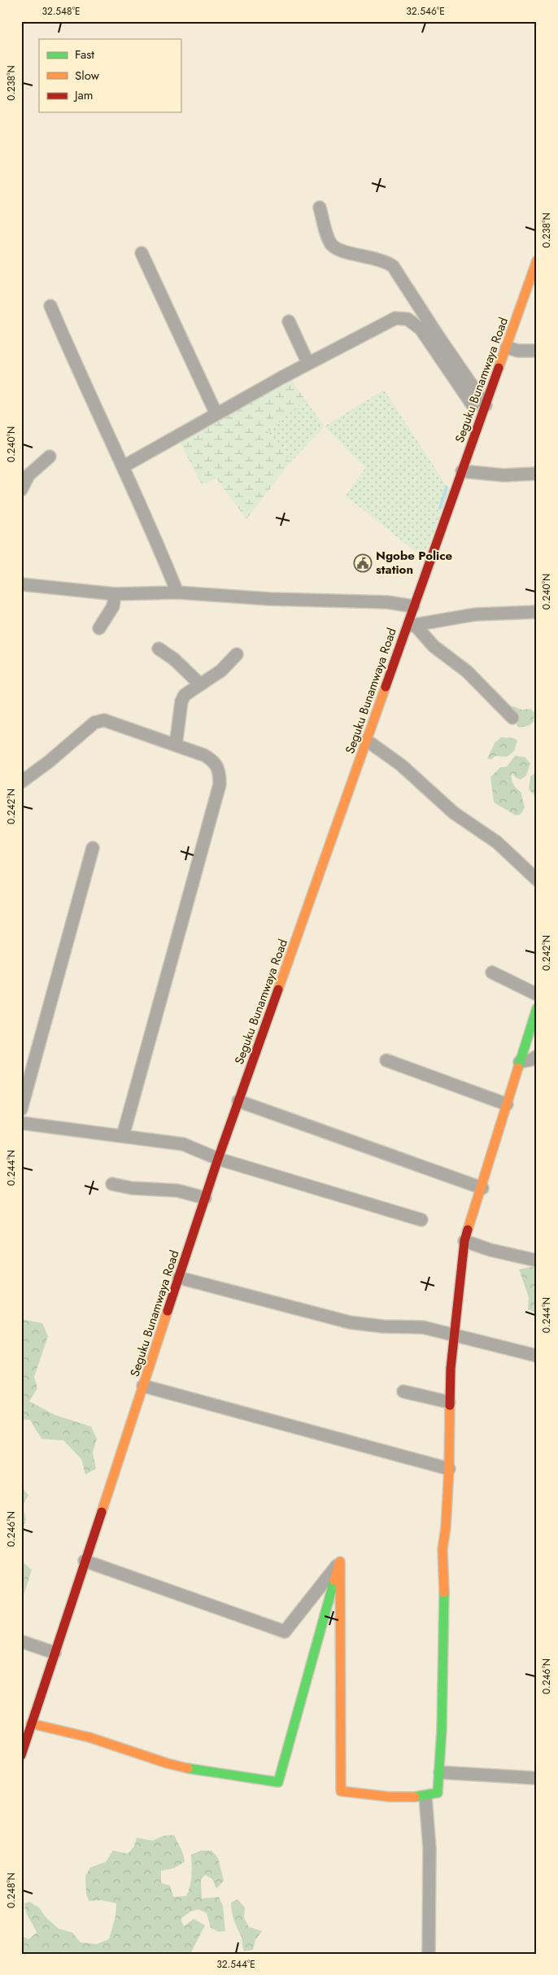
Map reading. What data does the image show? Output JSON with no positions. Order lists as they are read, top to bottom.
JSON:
{
  "streets": {
    "street": ["Seguku Bunamwaya Road"]
  },
  "places": {
    "public building": ["Ngobe Police station"]
  },
  "legend": ["Fast", "Slow", "Jam"],
  "coordinates": [
    "32.548°E",
    "32.546°E",
    "0.238°N",
    "0.240°N",
    "0.242°N",
    "0.244°N",
    "0.246°N",
    "0.248°N",
    "32.544°E"
  ]
}
